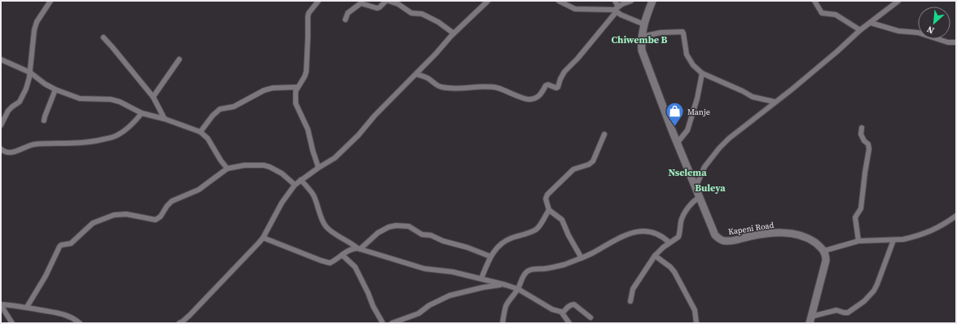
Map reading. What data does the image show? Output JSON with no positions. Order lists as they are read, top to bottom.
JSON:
{
  "streets": {
    "main road": ["Kapeni Road"]
  },
  "districts": ["Chiwembe B", "Nselema", "Buleya"],
  "places": {
    "shop": ["Manje"]
  },
  "north": "bottom left"
}
